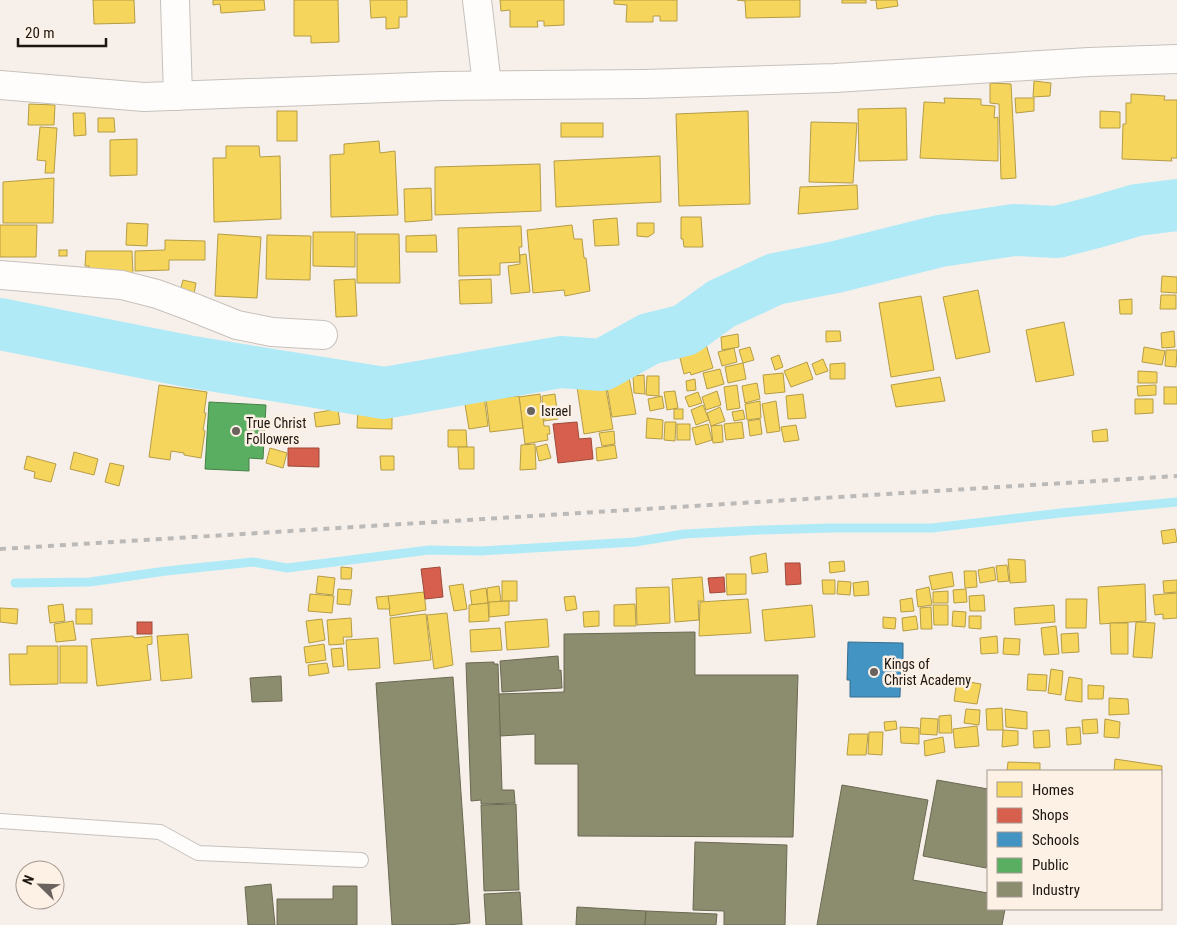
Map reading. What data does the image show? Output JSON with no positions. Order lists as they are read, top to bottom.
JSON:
{
  "places": ["Israel", "True Christ Followers", "Kings of Christ Academy"],
  "legend": [
    "Homes",
    "Shops",
    "Schools",
    "Public",
    "Industry"
  ],
  "scale_bar": "20 m",
  "north": "top left"
}
